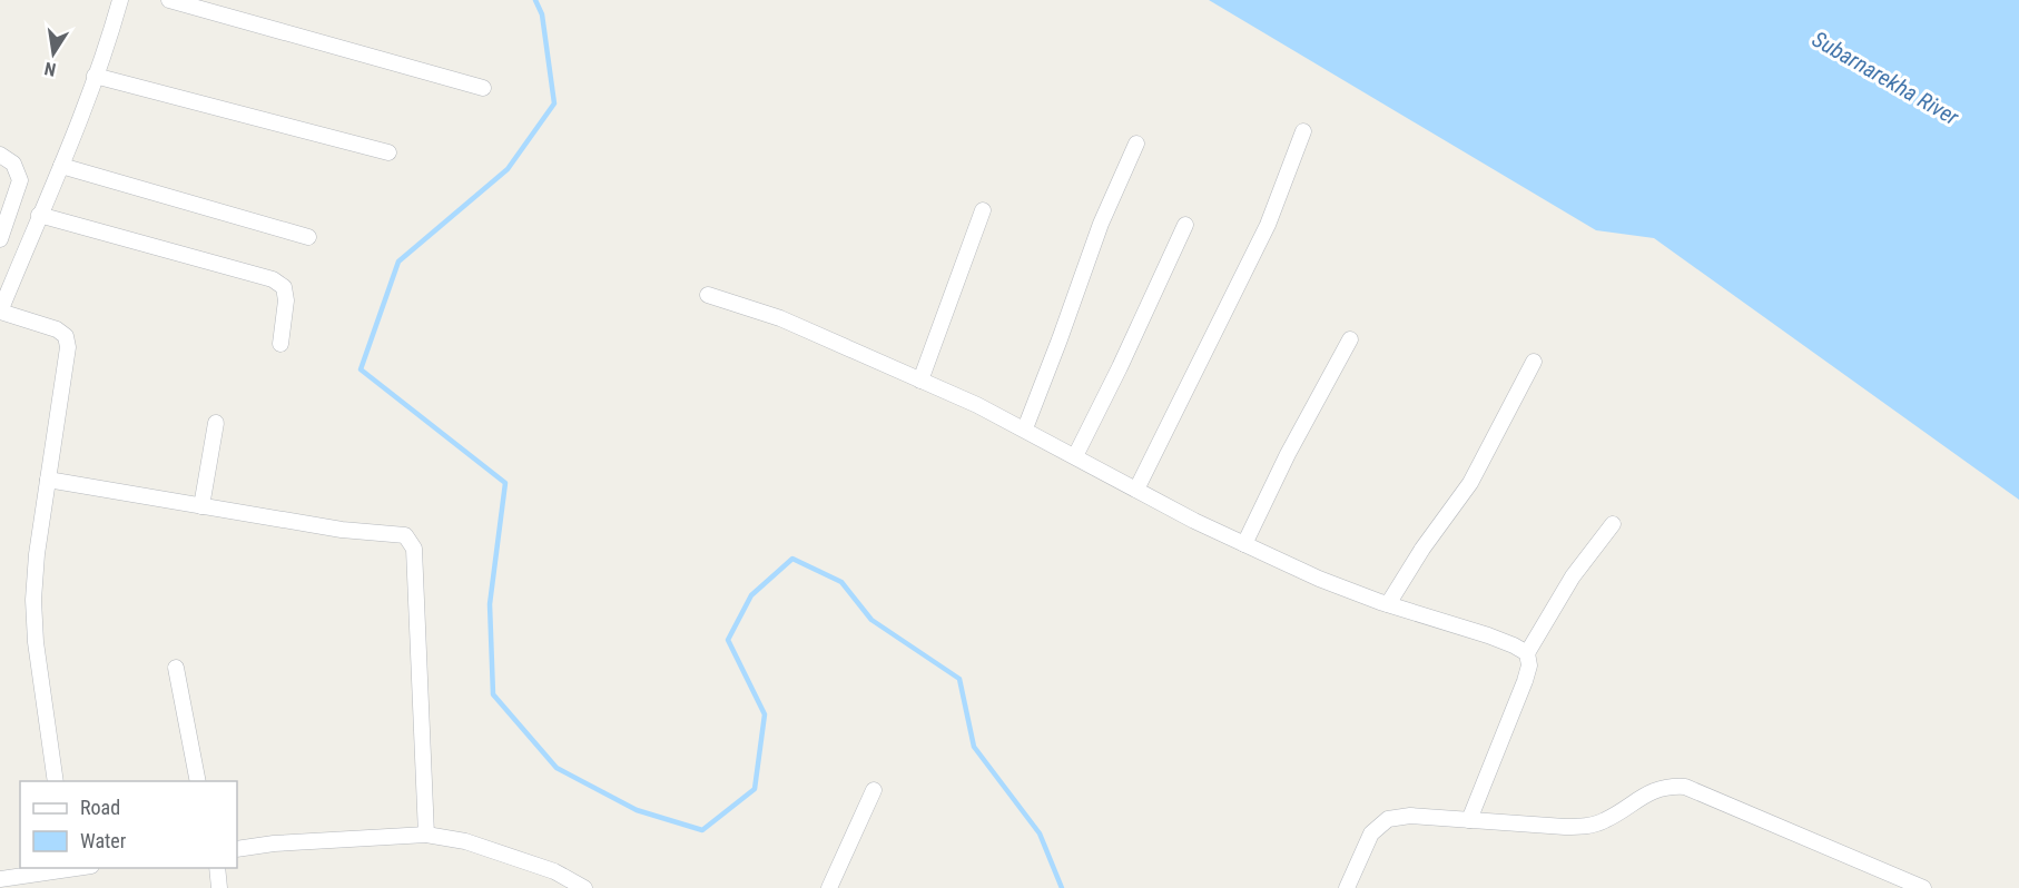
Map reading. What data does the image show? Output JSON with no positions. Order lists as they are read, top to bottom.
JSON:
{
  "water": ["Subarnarekha River"],
  "legend": ["Road", "Water"],
  "north": "bottom"
}
